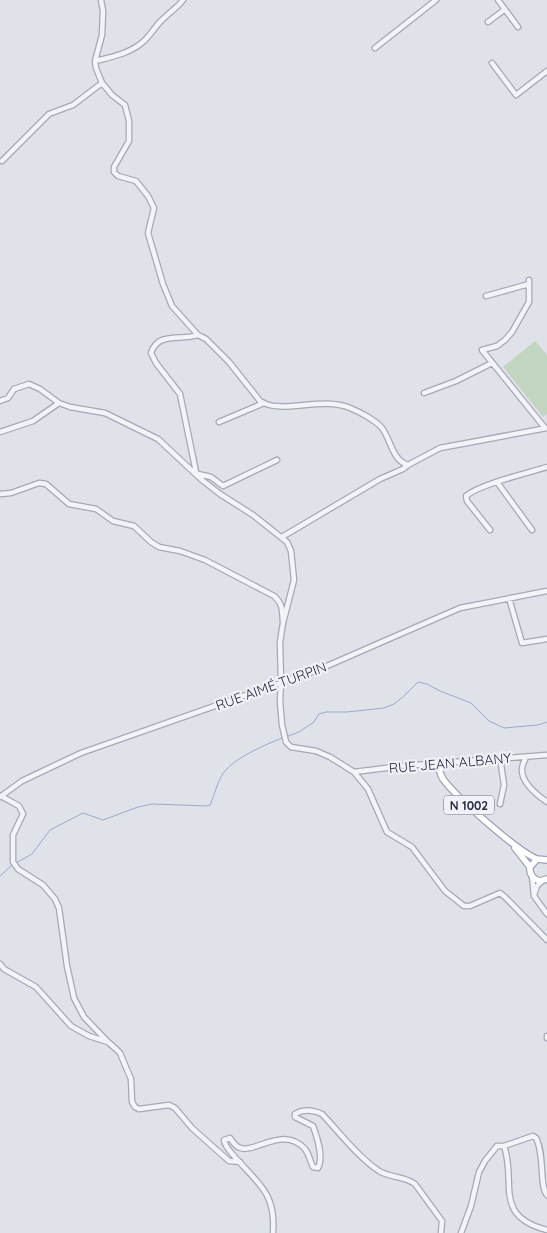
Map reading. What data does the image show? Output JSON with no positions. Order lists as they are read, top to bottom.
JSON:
{
  "streets": {
    "main road": ["N 1002"],
    "street": ["RUE AIMÉ TURPIN", "RUE JEAN ALBANY"]
  },
  "crossings": [
    ["RUE JEAN ALBANY", "N 1002"]
  ]
}
